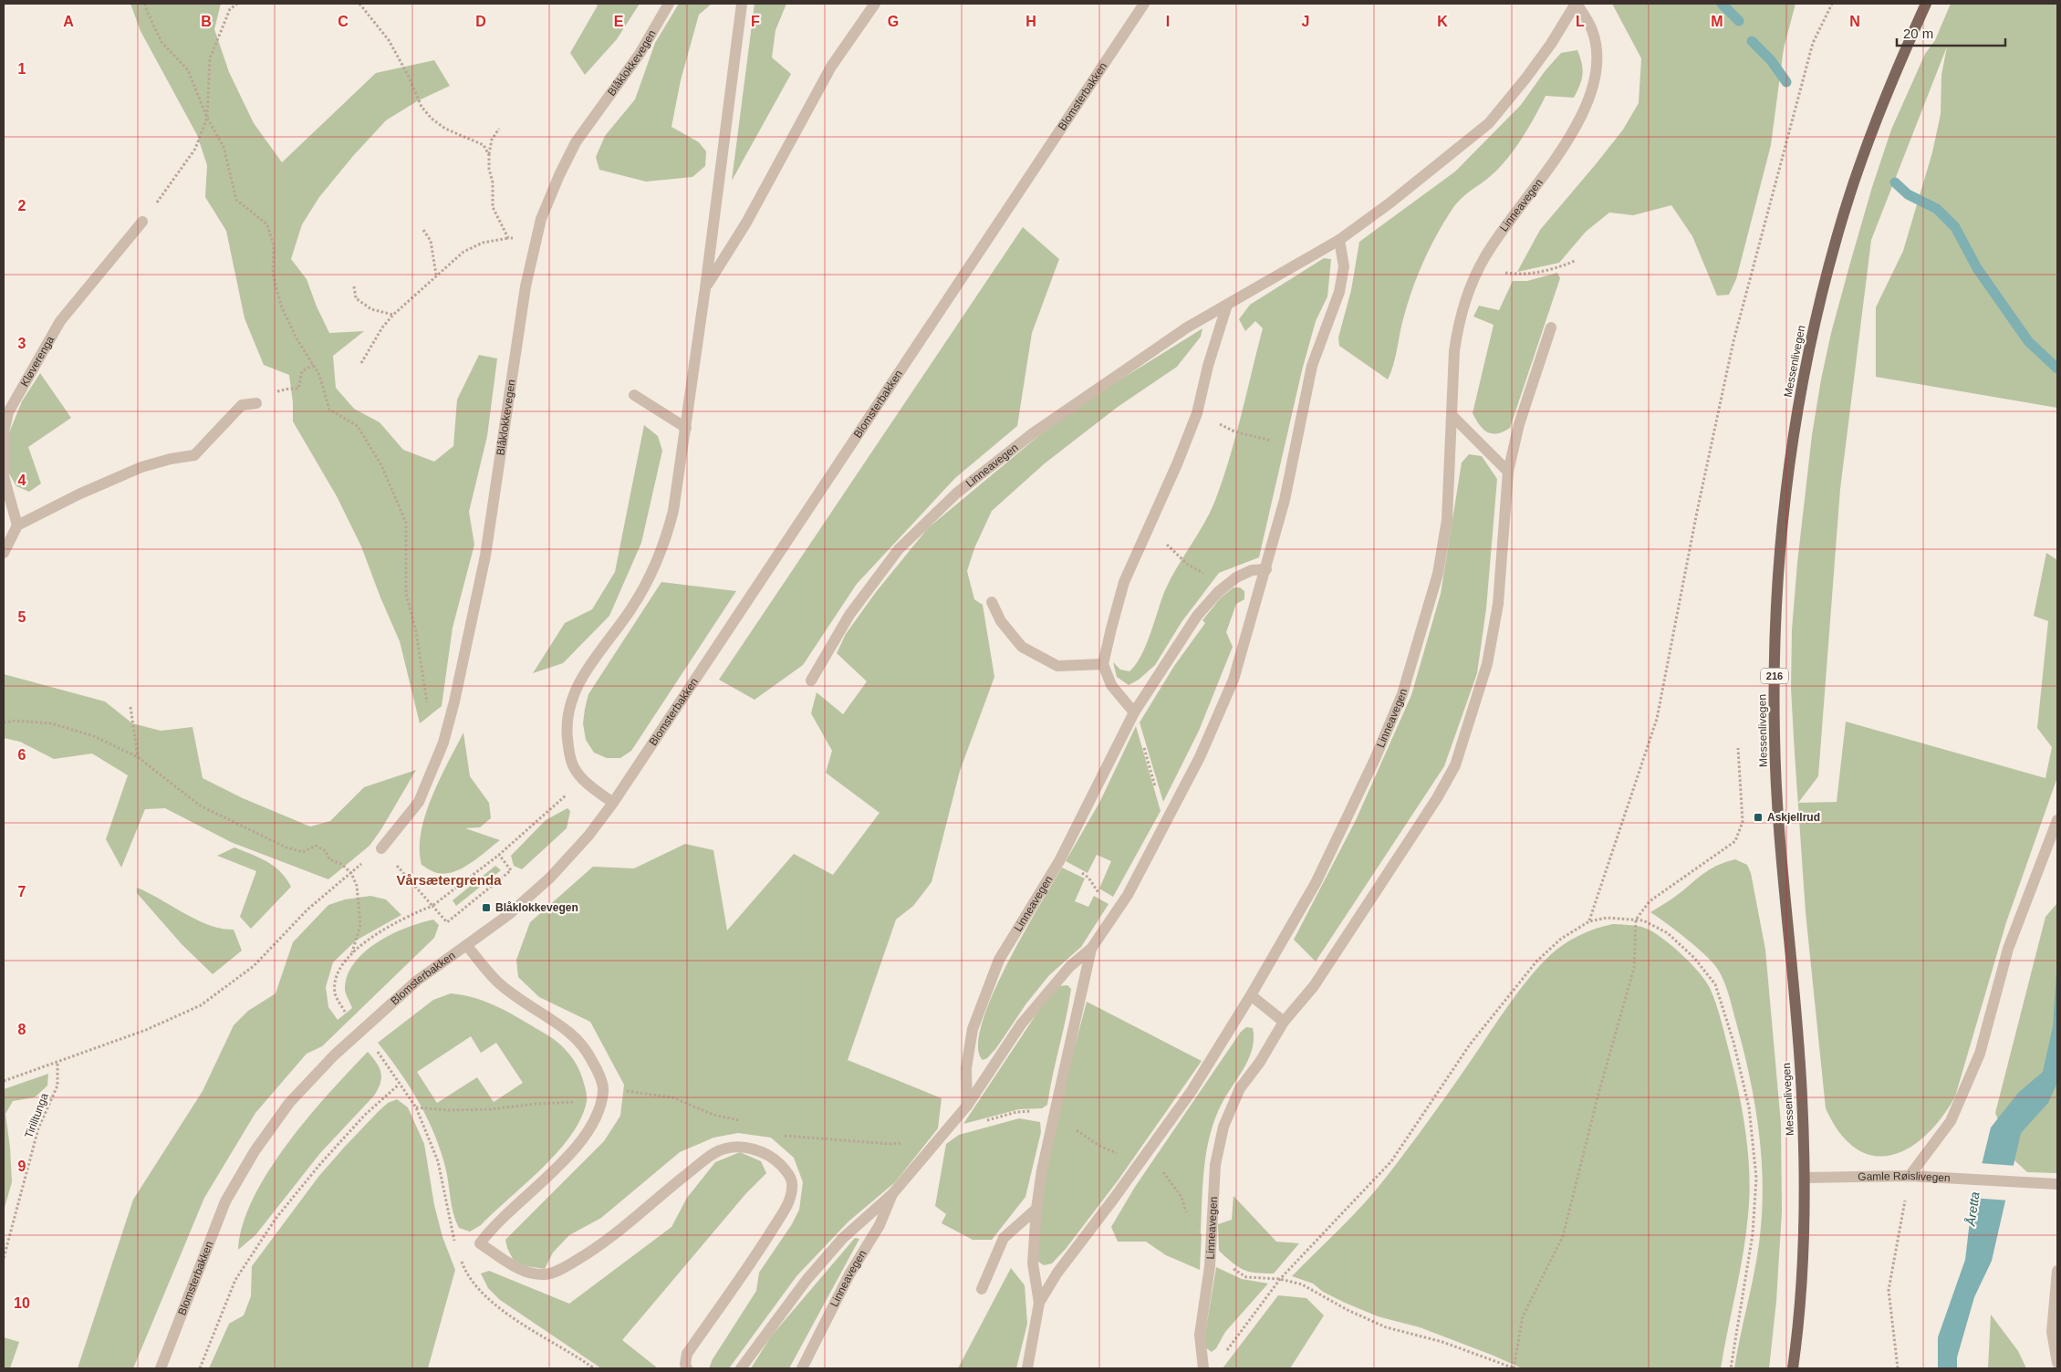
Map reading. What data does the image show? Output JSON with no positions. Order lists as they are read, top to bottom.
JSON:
{
  "streets": {
    "main road": ["Messenlivegen", "216"],
    "street": [
      "Blåklokkevegen",
      "Blomsterbakken",
      "Linneavegen",
      "Kløverenga",
      "Gamle Røislivegen"
    ],
    "path": ["Tirilltunga"]
  },
  "crossings": [
    ["Messenlivegen", "Gamle Røislivegen"]
  ],
  "districts": ["Vårsætergrenda"],
  "water": ["Åretta"],
  "places": {
    "transit": ["Askjellrud", "Blåklokkevegen"]
  },
  "scale_bar": "20 m",
  "grid": {
    "columns": [
      "A",
      "B",
      "C",
      "D",
      "E",
      "F",
      "G",
      "H",
      "I",
      "J",
      "K",
      "L",
      "M",
      "N"
    ],
    "rows": [
      "1",
      "2",
      "3",
      "4",
      "5",
      "6",
      "7",
      "8",
      "9",
      "10"
    ]
  }
}
